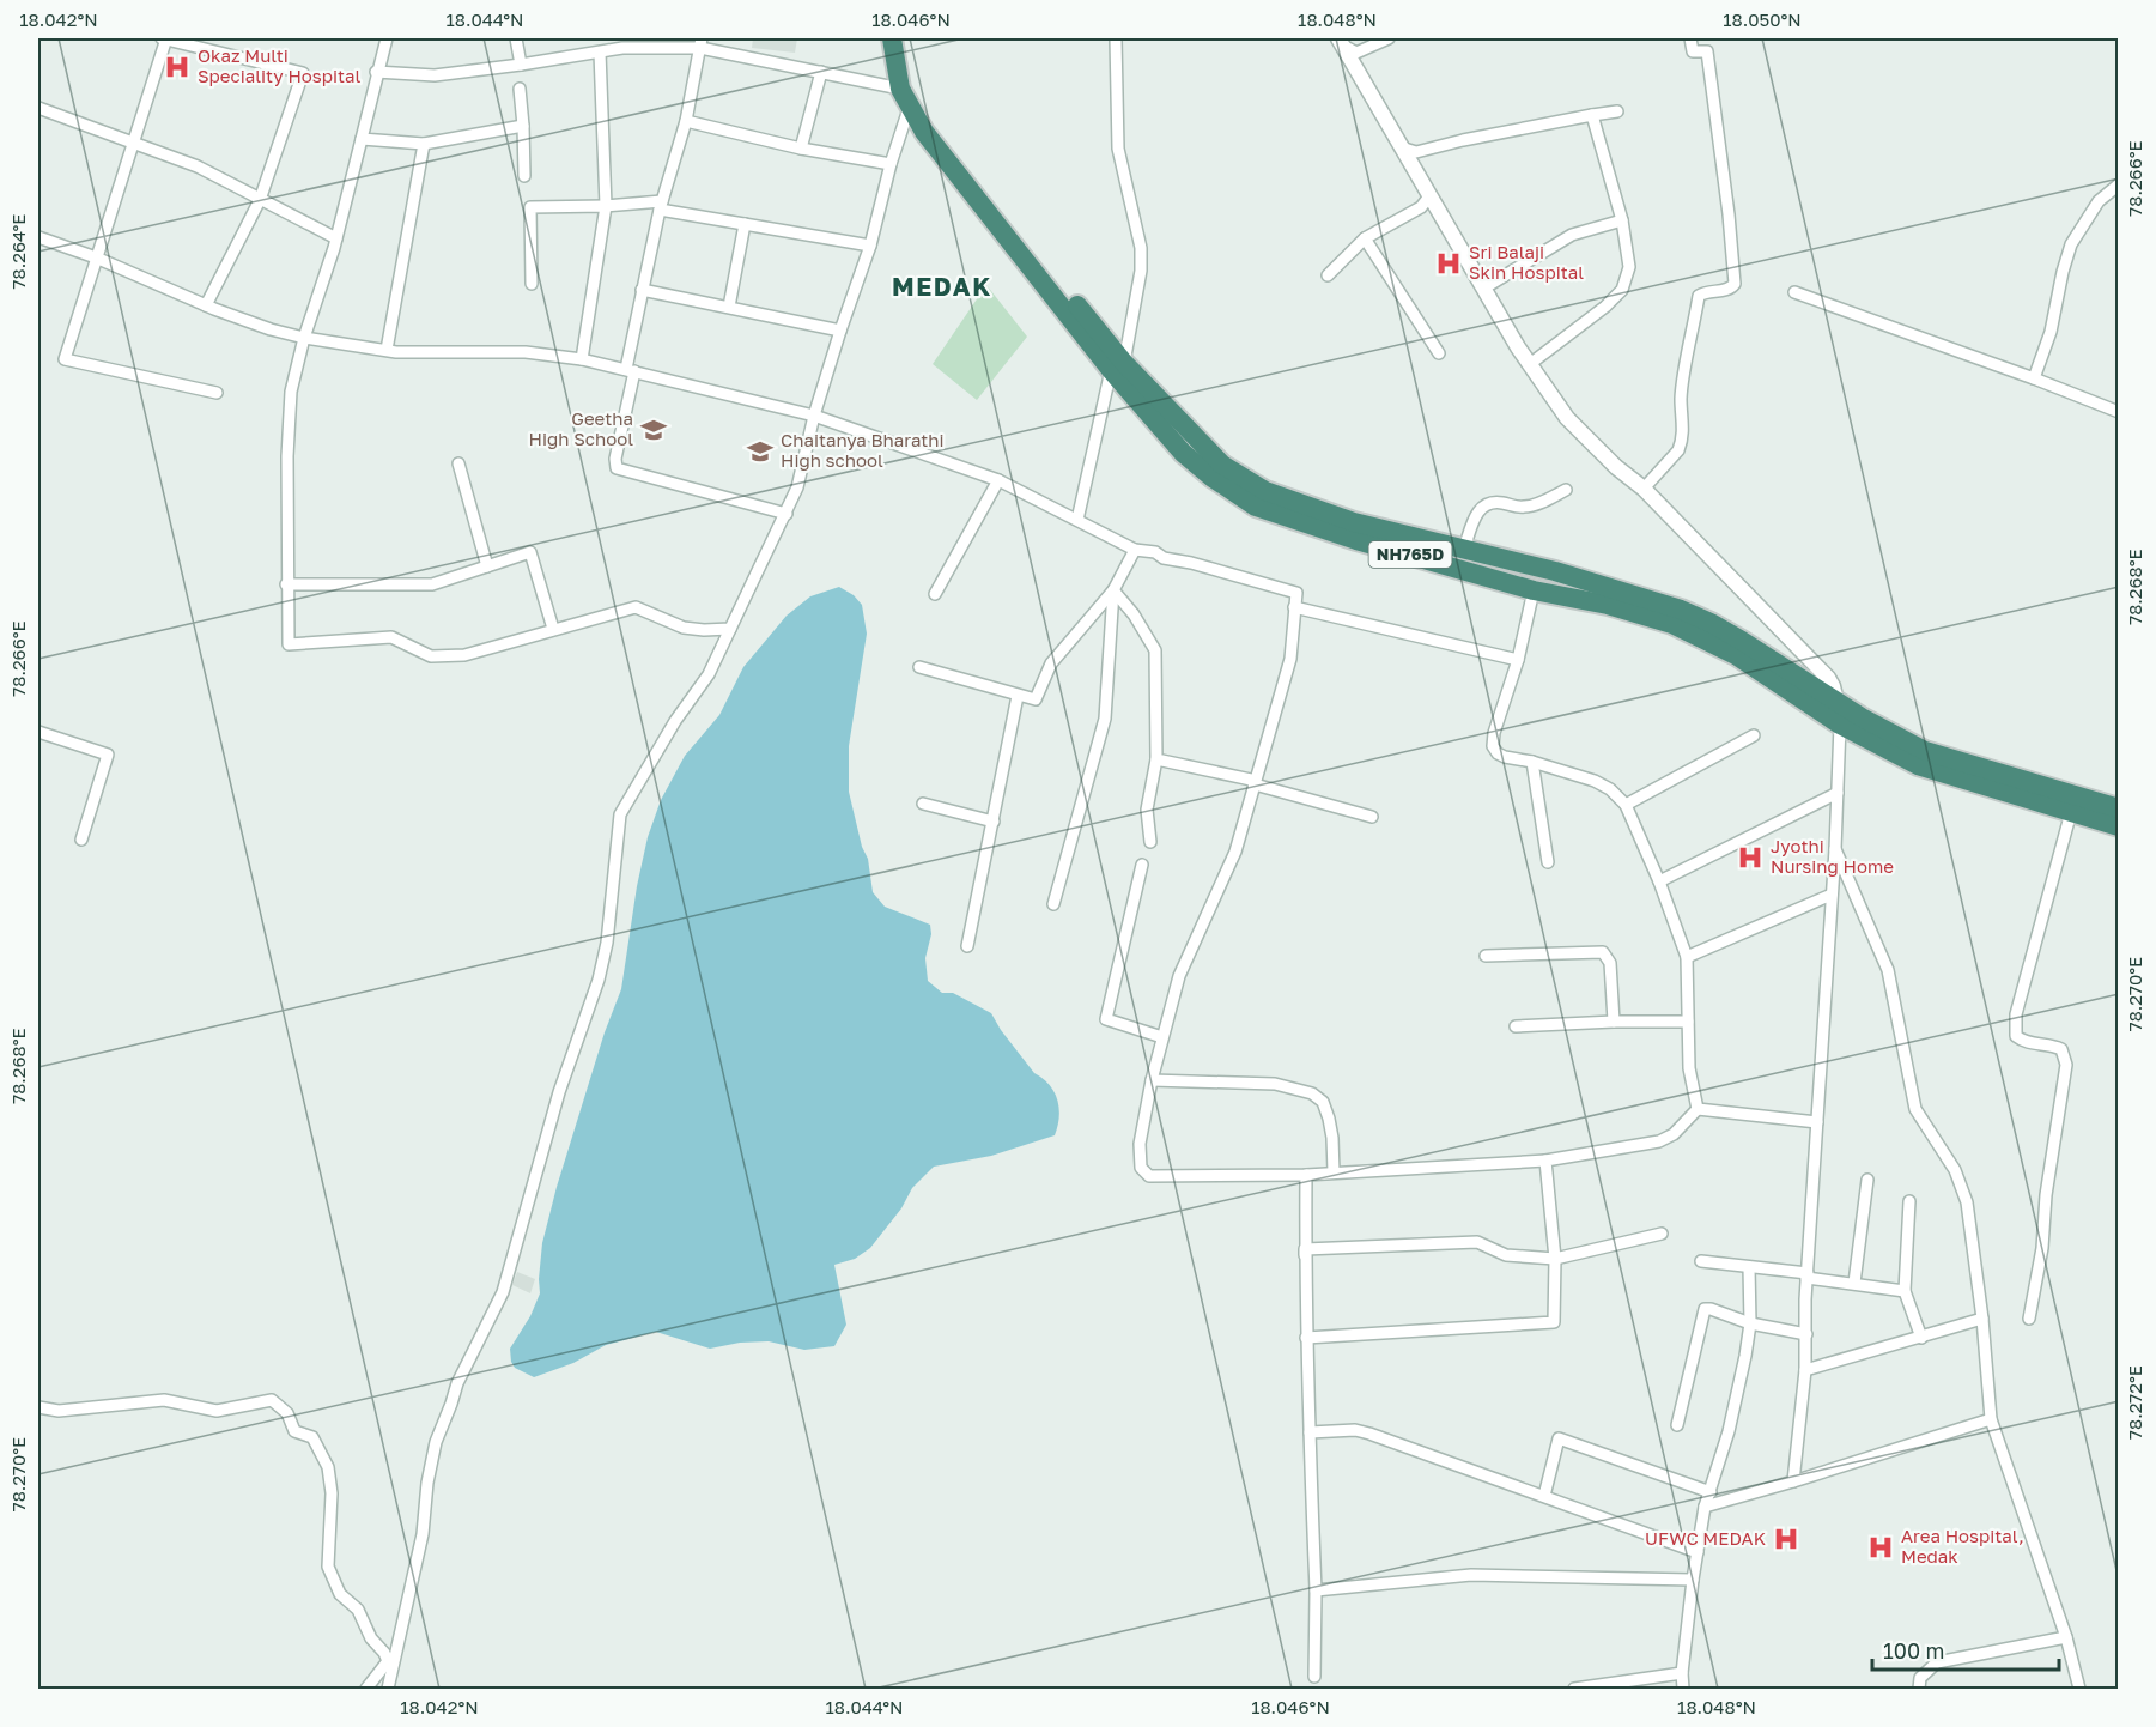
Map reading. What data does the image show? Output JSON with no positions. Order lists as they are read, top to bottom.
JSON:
{
  "streets": {
    "highway": ["NH765D"]
  },
  "districts": ["MEDAK"],
  "places": {
    "hospital": [
      "Okaz Multi Speciality Hospital",
      "Sri Balaji Skin Hospital",
      "Jyothi Nursing Home",
      "UFWC MEDAK",
      "Area Hospital, Medak"
    ],
    "school or university": ["Geetha High School", "Chaitanya Bharathi High school"]
  },
  "scale_bar": "100 m",
  "coordinates": [
    "18.042°N",
    "18.044°N",
    "18.046°N",
    "18.048°N",
    "18.050°N",
    "78.266°E",
    "78.264°E",
    "78.268°E",
    "78.270°E",
    "78.272°E"
  ]
}
